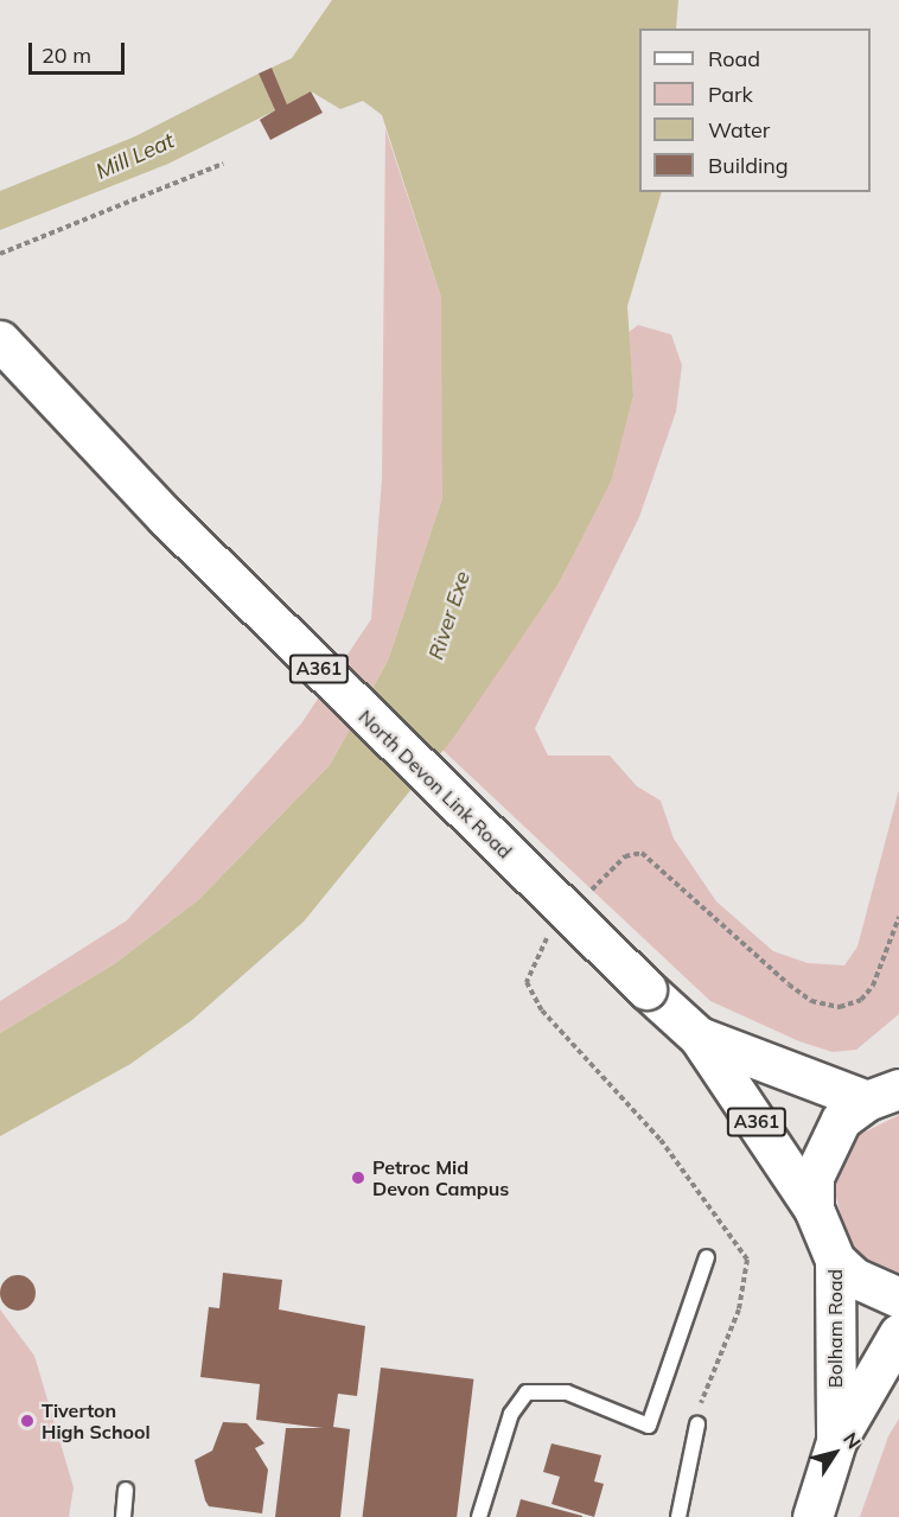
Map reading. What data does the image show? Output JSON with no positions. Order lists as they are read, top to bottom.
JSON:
{
  "streets": {
    "main road": ["A361", "North Devon Link Road", "Bolham Road"]
  },
  "crossings": [
    ["North Devon Link Road", "Bolham Road"]
  ],
  "water": ["Mill Leat", "River Exe"],
  "places": ["Petroc Mid Devon Campus", "Tiverton High School"],
  "legend": [
    "Road",
    "Park",
    "Water",
    "Building"
  ],
  "scale_bar": "20 m",
  "north": "top right"
}
